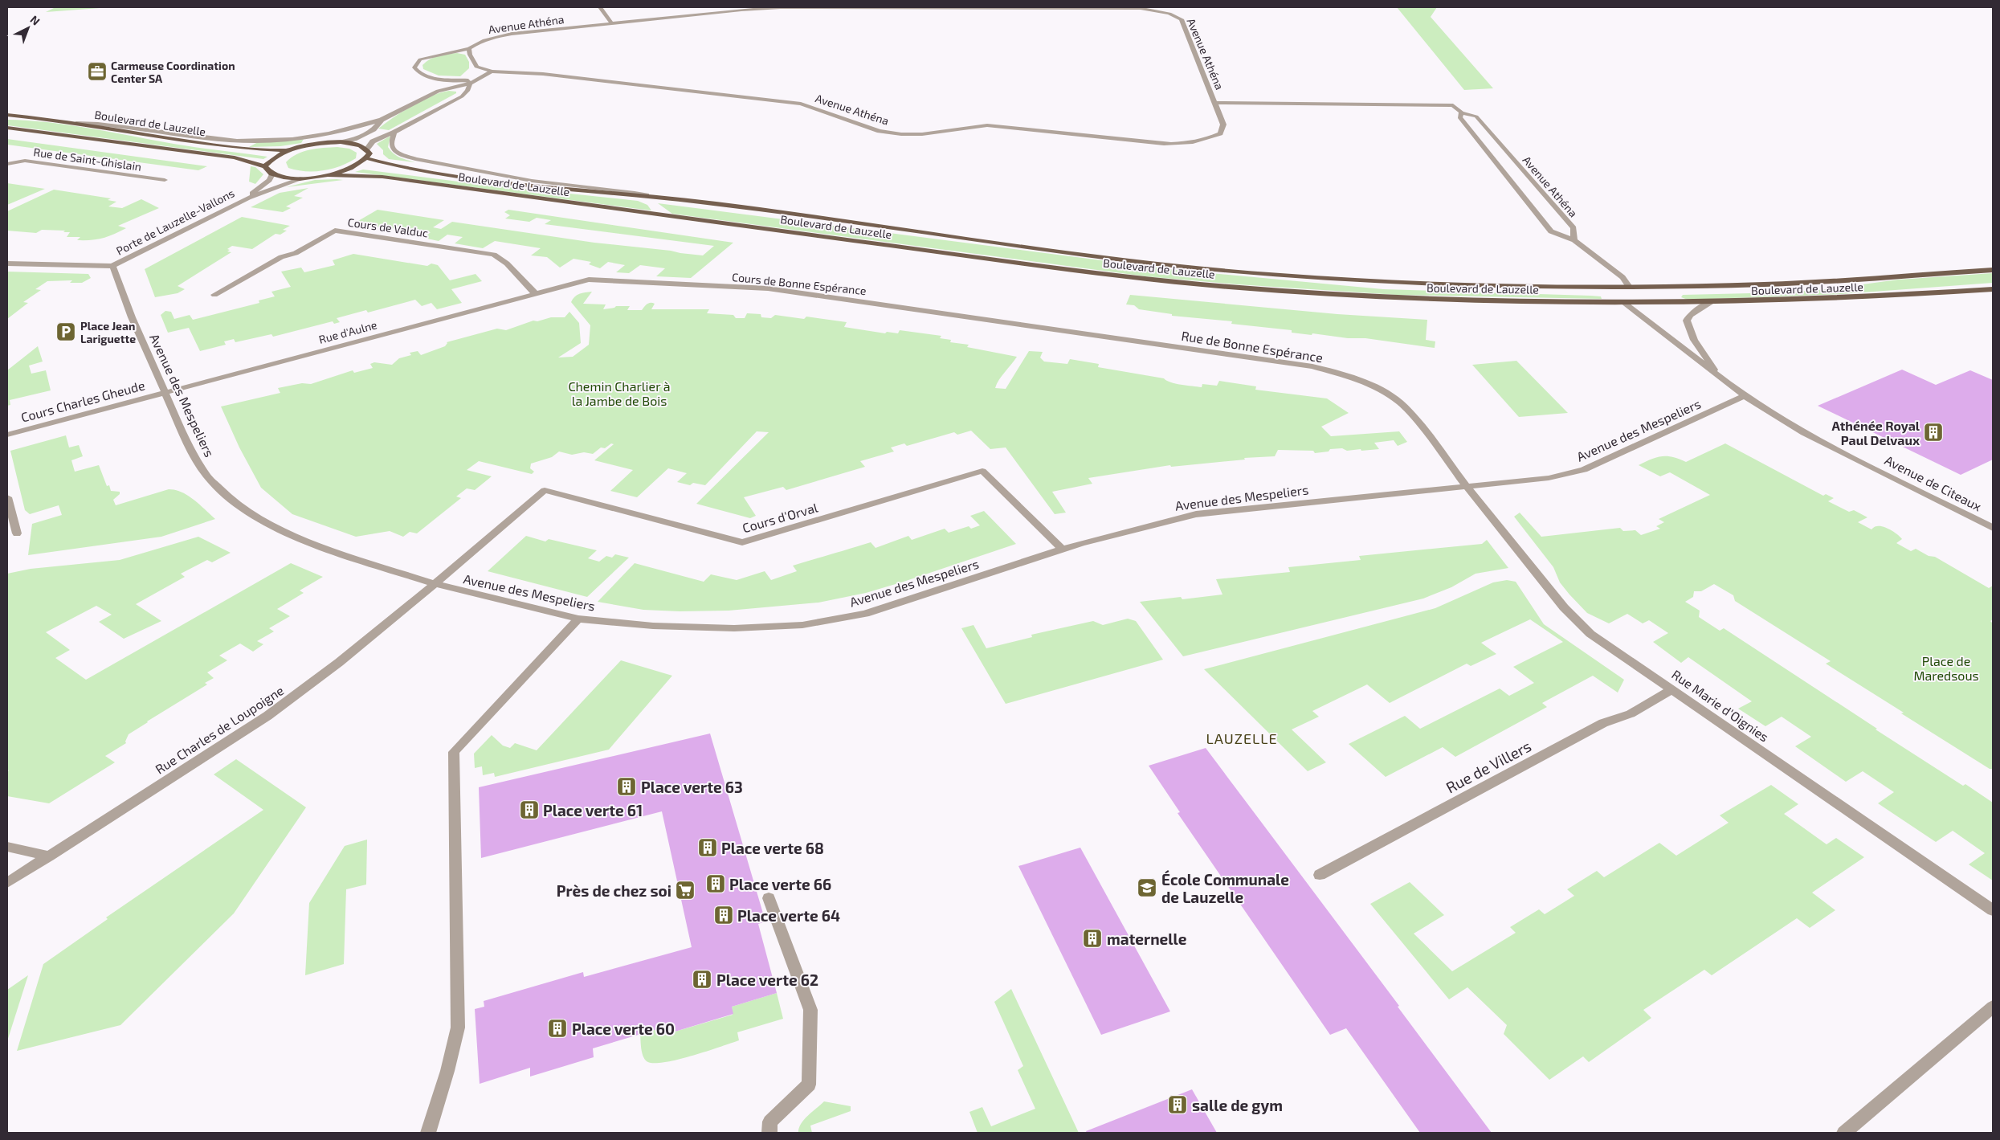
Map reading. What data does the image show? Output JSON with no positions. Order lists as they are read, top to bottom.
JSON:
{
  "streets": {
    "main road": ["Boulevard de Lauzelle"],
    "street": [
      "Avenue Athéna",
      "Rue de Saint-Ghislain",
      "Porte de Lauzelle-Vallons",
      "Cours de Valduc",
      "Cours de Bonne Espérance",
      "Rue d'Aulne",
      "Rue de Bonne Espérance",
      "Avenue des Mespeliers",
      "Cours Charles Gheude",
      "Avenue de Citeaux",
      "Cours d'Orval",
      "Rue Marie d'Oignies",
      "Rue Charles de Loupoigne",
      "Rue de Villers"
    ]
  },
  "crossings": [
    ["Boulevard de Lauzelle", "Avenue de Citeaux"],
    ["Porte de Lauzelle-Vallons", "Avenue des Mespeliers"],
    ["Cours de Valduc", "Cours de Bonne Espérance"],
    ["Cours de Valduc", "Rue d'Aulne"],
    ["Cours de Bonne Espérance", "Rue d'Aulne"],
    ["Cours de Bonne Espérance", "Rue de Bonne Espérance"],
    ["Rue d'Aulne", "Avenue des Mespeliers"],
    ["Rue d'Aulne", "Cours Charles Gheude"],
    ["Rue de Bonne Espérance", "Avenue des Mespeliers"],
    ["Rue de Bonne Espérance", "Rue Marie d'Oignies"],
    ["Avenue des Mespeliers", "Cours Charles Gheude"],
    ["Avenue des Mespeliers", "Avenue de Citeaux"],
    ["Avenue des Mespeliers", "Cours d'Orval"],
    ["Avenue des Mespeliers", "Rue Marie d'Oignies"],
    ["Avenue des Mespeliers", "Rue Charles de Loupoigne"],
    ["Cours d'Orval", "Rue Charles de Loupoigne"],
    ["Rue Marie d'Oignies", "Rue de Villers"]
  ],
  "districts": ["LAUZELLE"],
  "parks": ["Chemin Charlier à la Jambe de Bois", "Place de Maredsous"],
  "places": {
    "office": ["Carmeuse Coordination Center SA"],
    "parking": ["Place Jean Lariguette"],
    "building": [
      "Athénée Royal Paul Delvaux",
      "Place verte 63",
      "Place verte 61",
      "Place verte 68",
      "Place verte 66",
      "Place verte 64",
      "maternelle",
      "Place verte 62",
      "Place verte 60",
      "salle de gym"
    ],
    "school or university": ["École Communale de Lauzelle"],
    "supermarket": ["Près de chez soi"]
  },
  "north": "top right"
}
